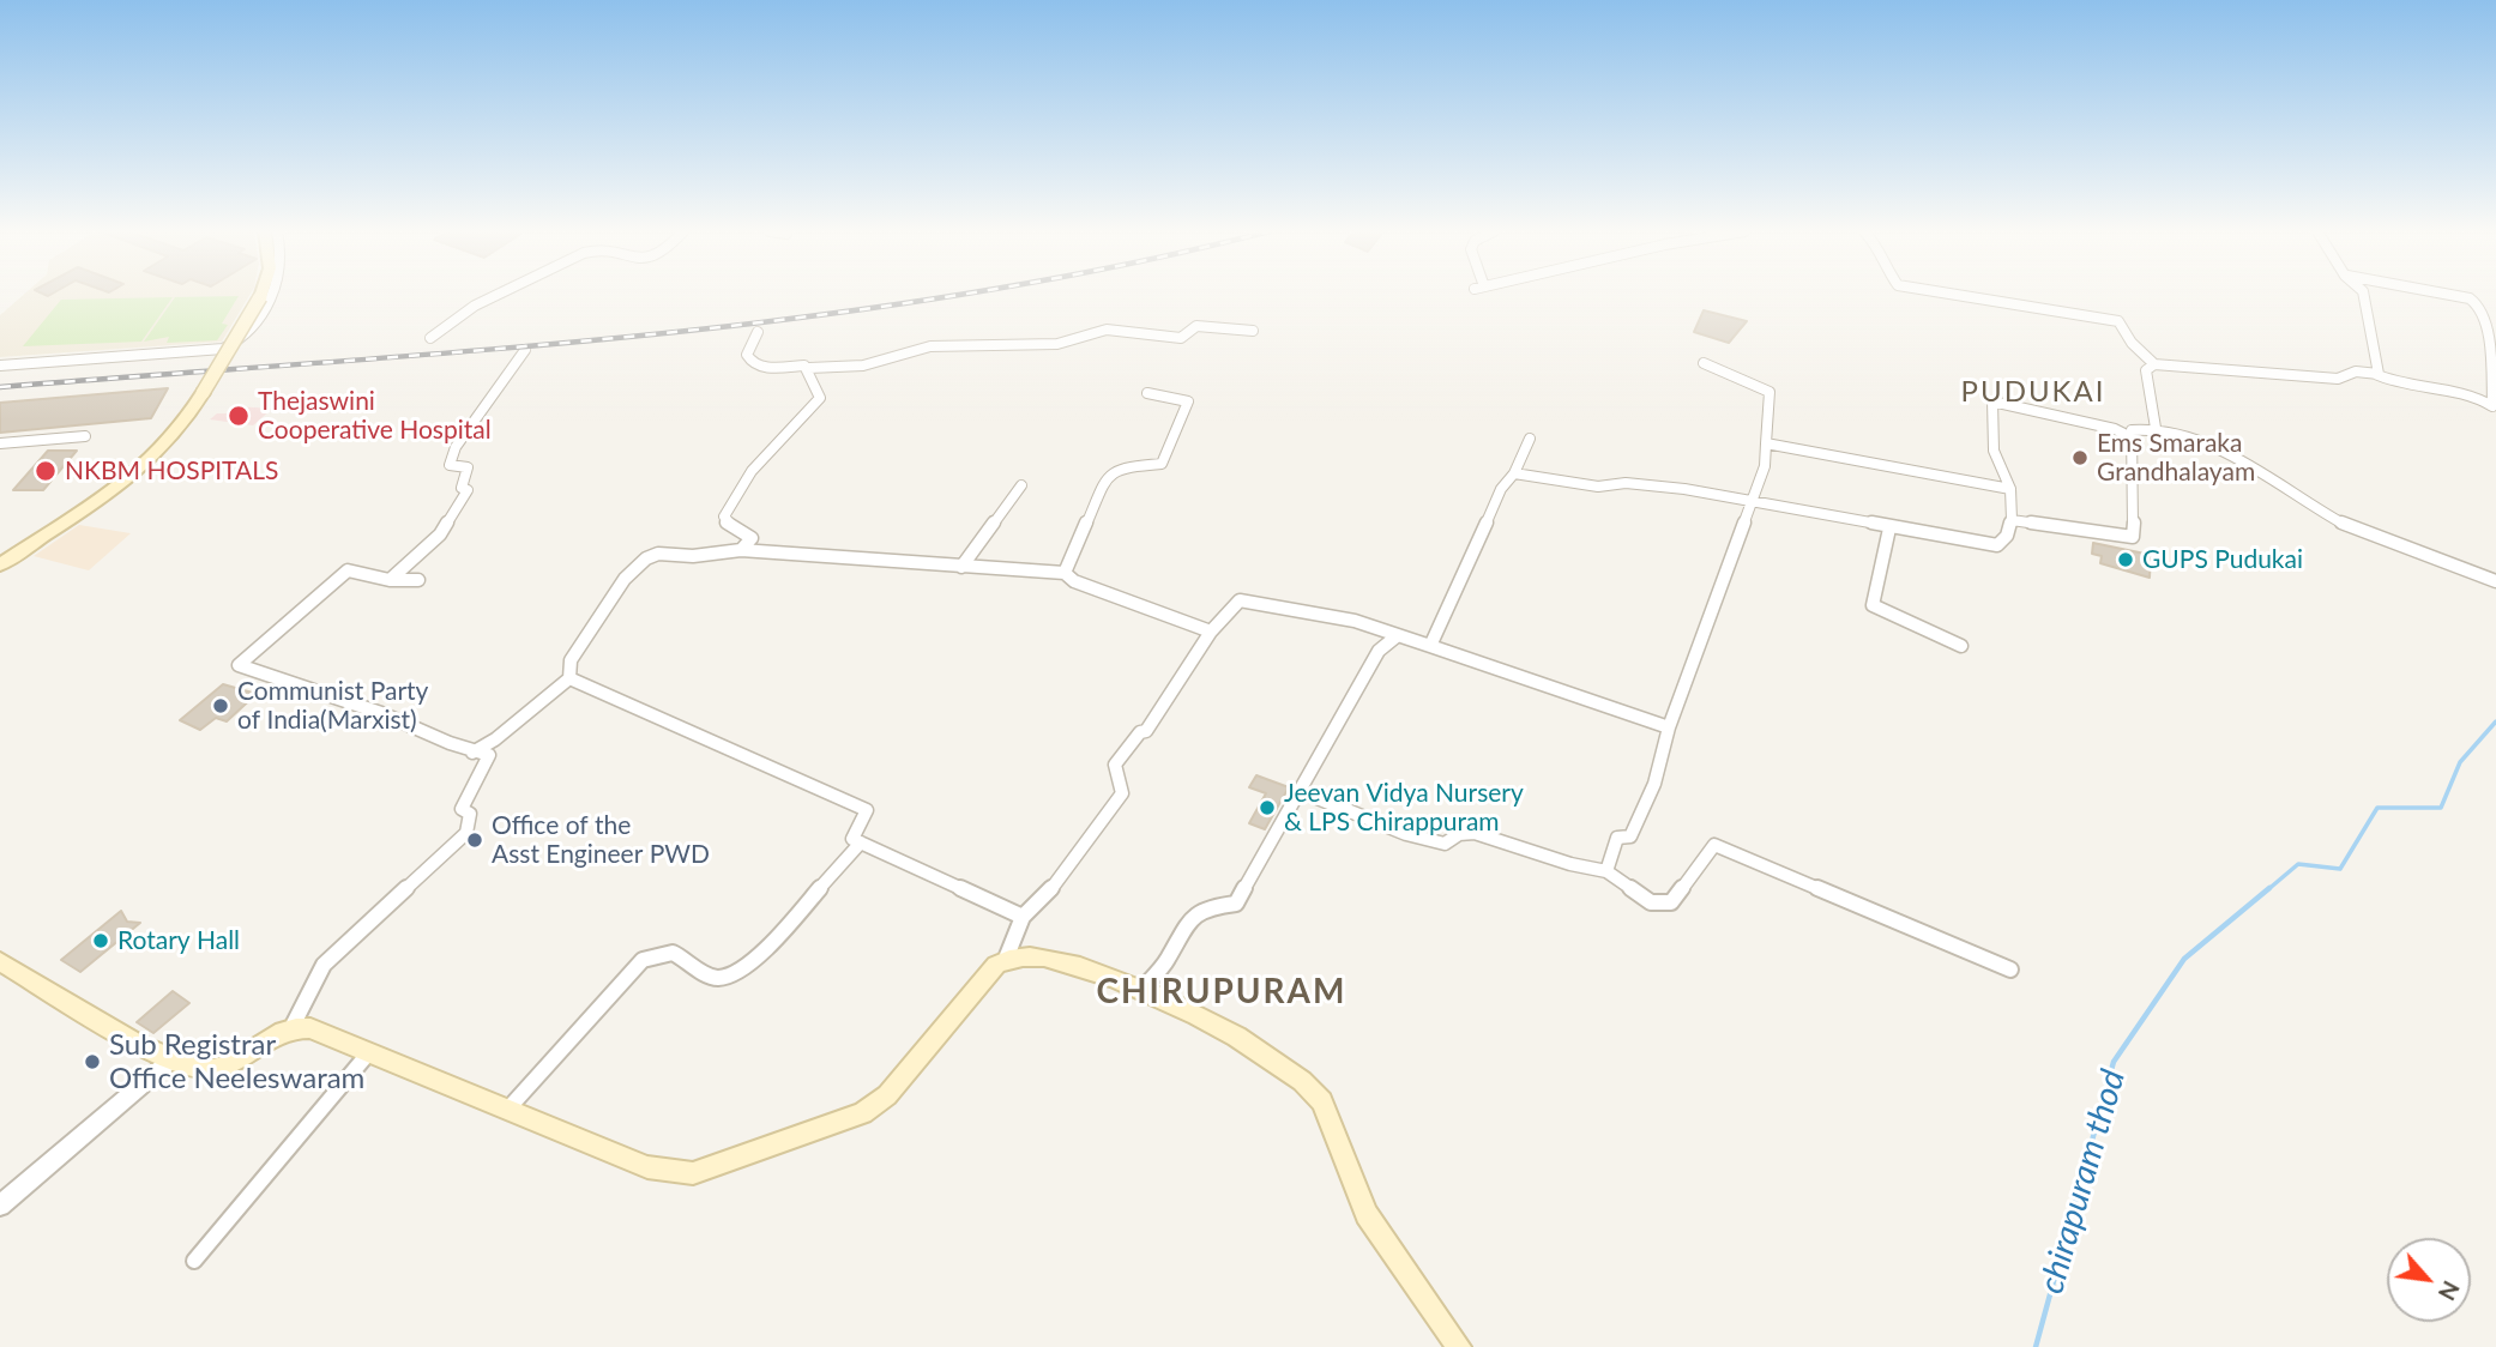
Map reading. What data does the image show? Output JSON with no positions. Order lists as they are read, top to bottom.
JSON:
{
  "districts": ["PUDUKAI", "CHIRUPURAM"],
  "water": ["chirapuram thod"],
  "places": [
    "Thejaswini Cooperative Hospital",
    "Ems Smaraka Grandhalayam",
    "NKBM HOSPITALS",
    "GUPS Pudukai",
    "Communist Party of India(Marxist)",
    "Jeevan Vidya Nursery & LPS Chirappuram",
    "Office of the Asst Engineer PWD",
    "Rotary Hall",
    "Sub Registrar Office Neeleswaram"
  ],
  "north": "bottom right"
}
